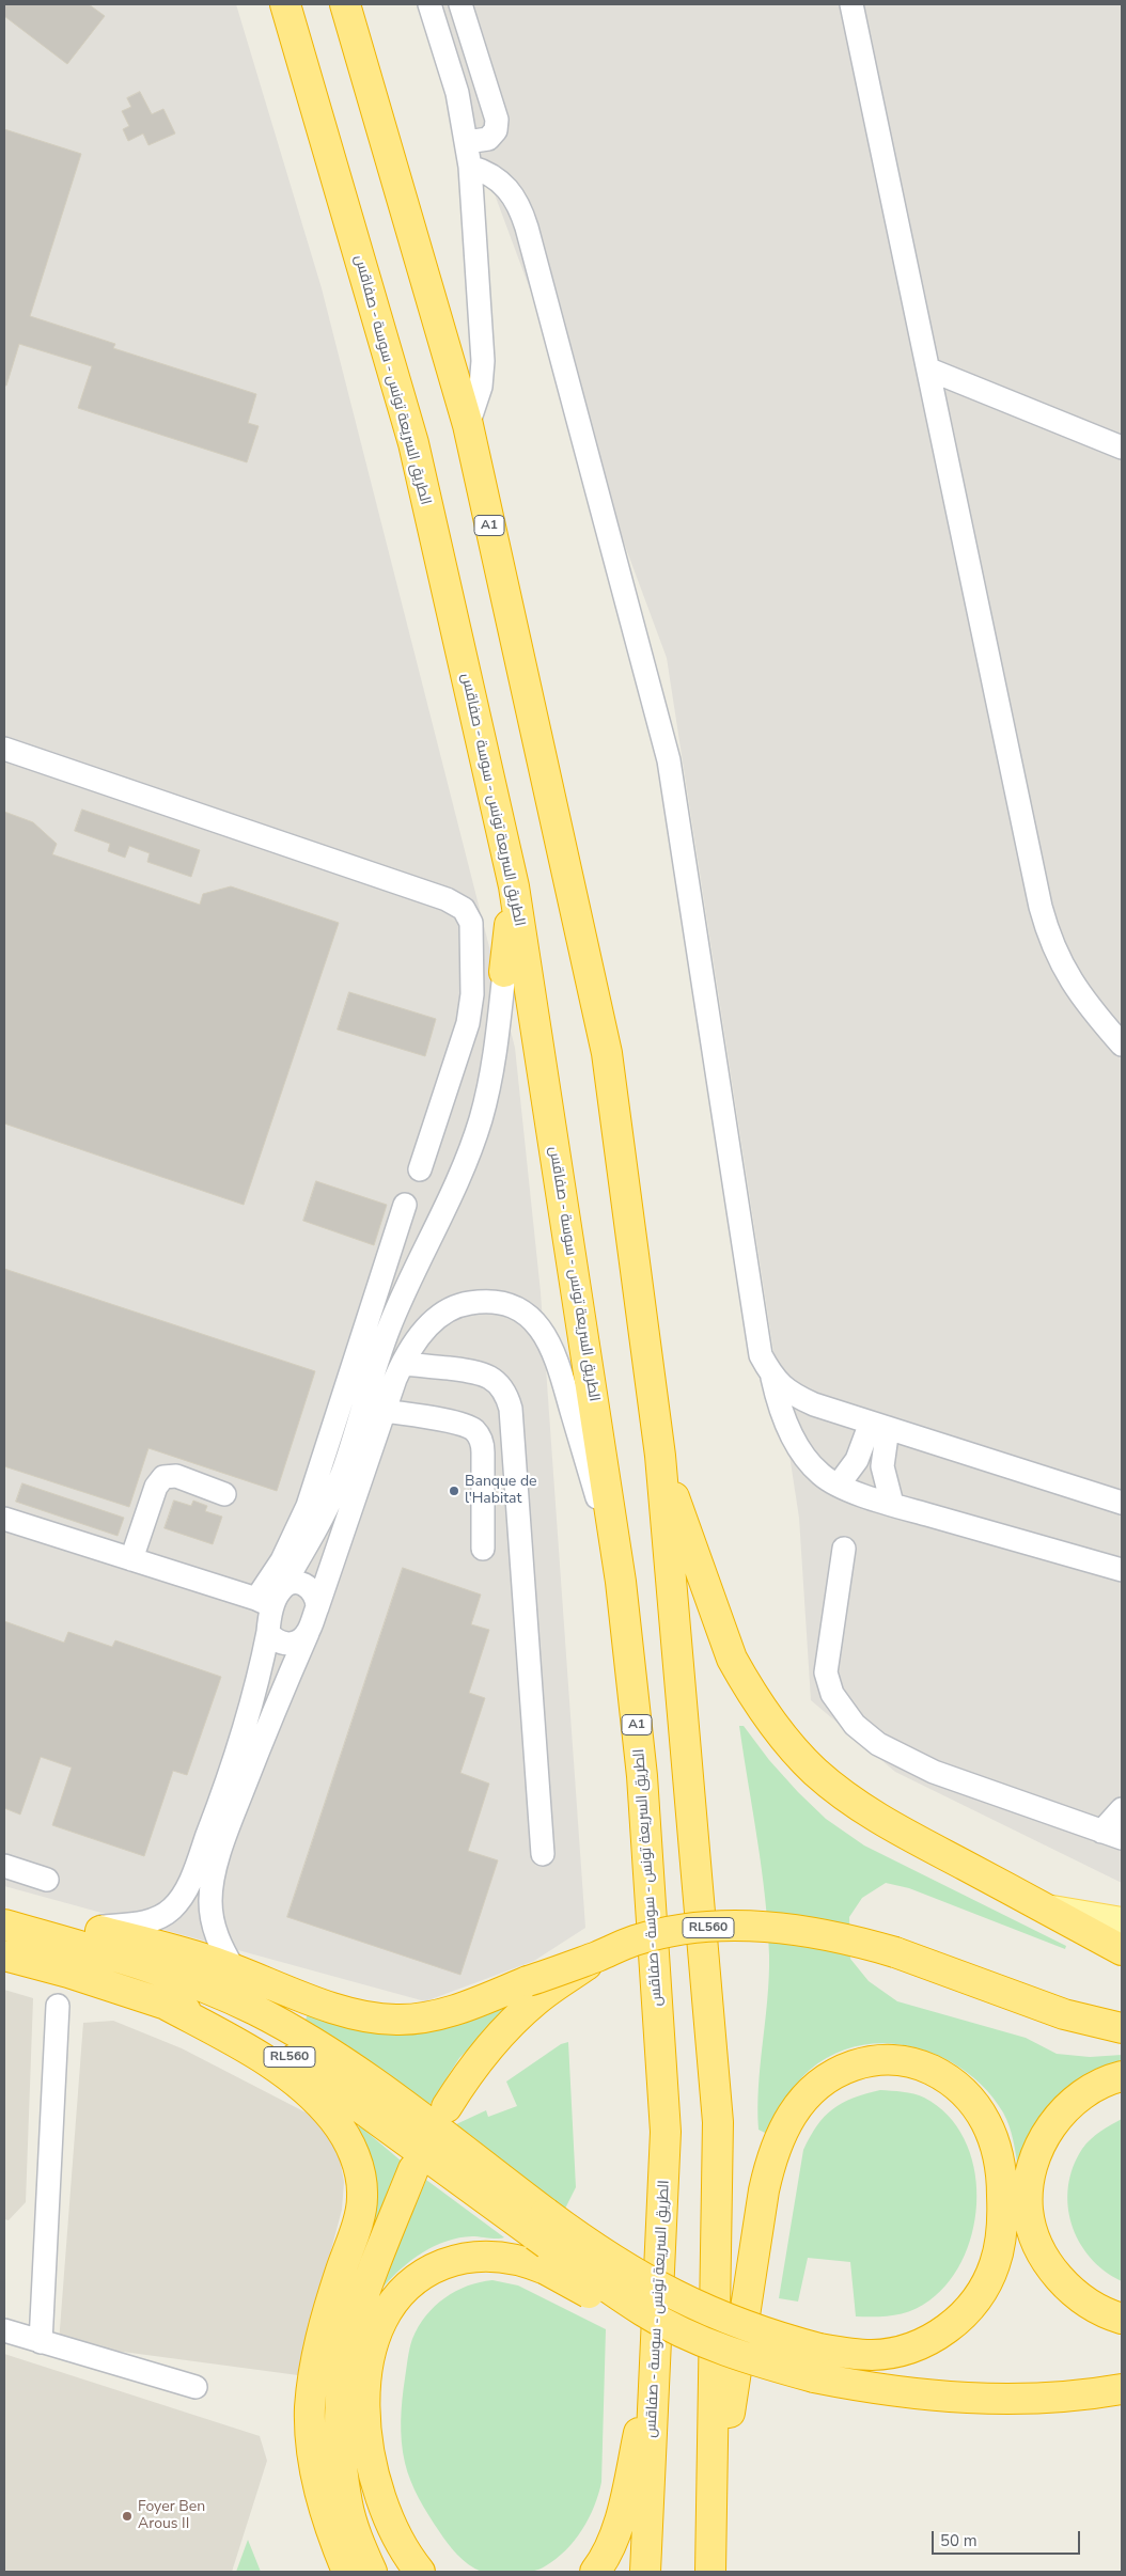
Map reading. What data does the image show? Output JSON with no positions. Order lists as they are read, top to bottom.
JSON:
{
  "streets": {
    "highway": ["الطريق السريعة تونس - سوسة - صفاقس", "A1", "RL560"]
  },
  "places": ["Banque de l'Habitat", "Foyer Ben Arous II"],
  "scale_bar": "50 m"
}
